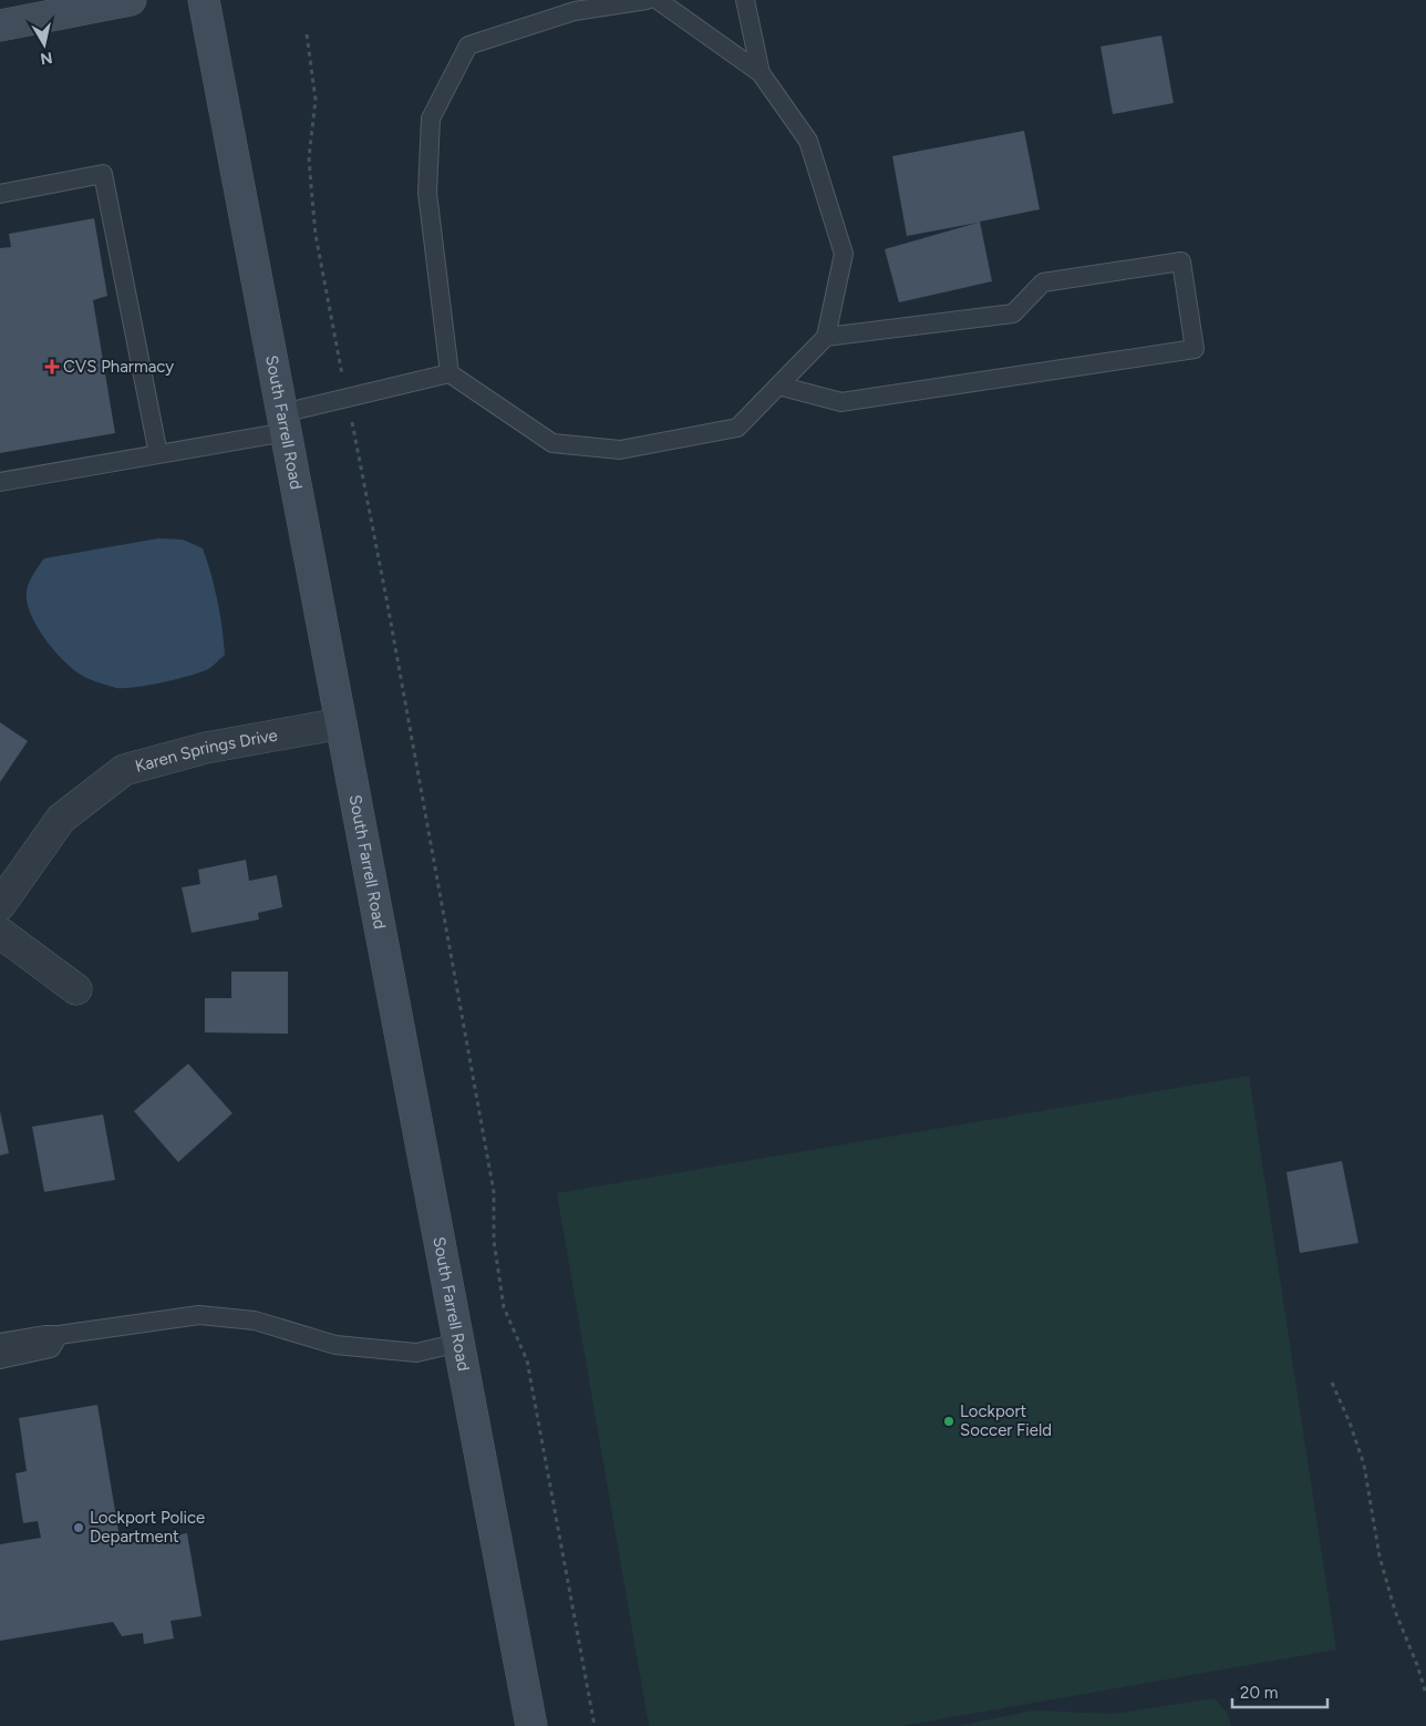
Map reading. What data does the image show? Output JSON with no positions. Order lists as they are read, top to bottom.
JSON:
{
  "streets": {
    "street": ["South Farrell Road", "Karen Springs Drive"]
  },
  "crossings": [
    ["South Farrell Road", "Karen Springs Drive"]
  ],
  "places": {
    "health": ["CVS Pharmacy"],
    "other": ["Lockport Soccer Field", "Lockport Police Department"]
  },
  "scale_bar": "20 m",
  "north": "bottom"
}
